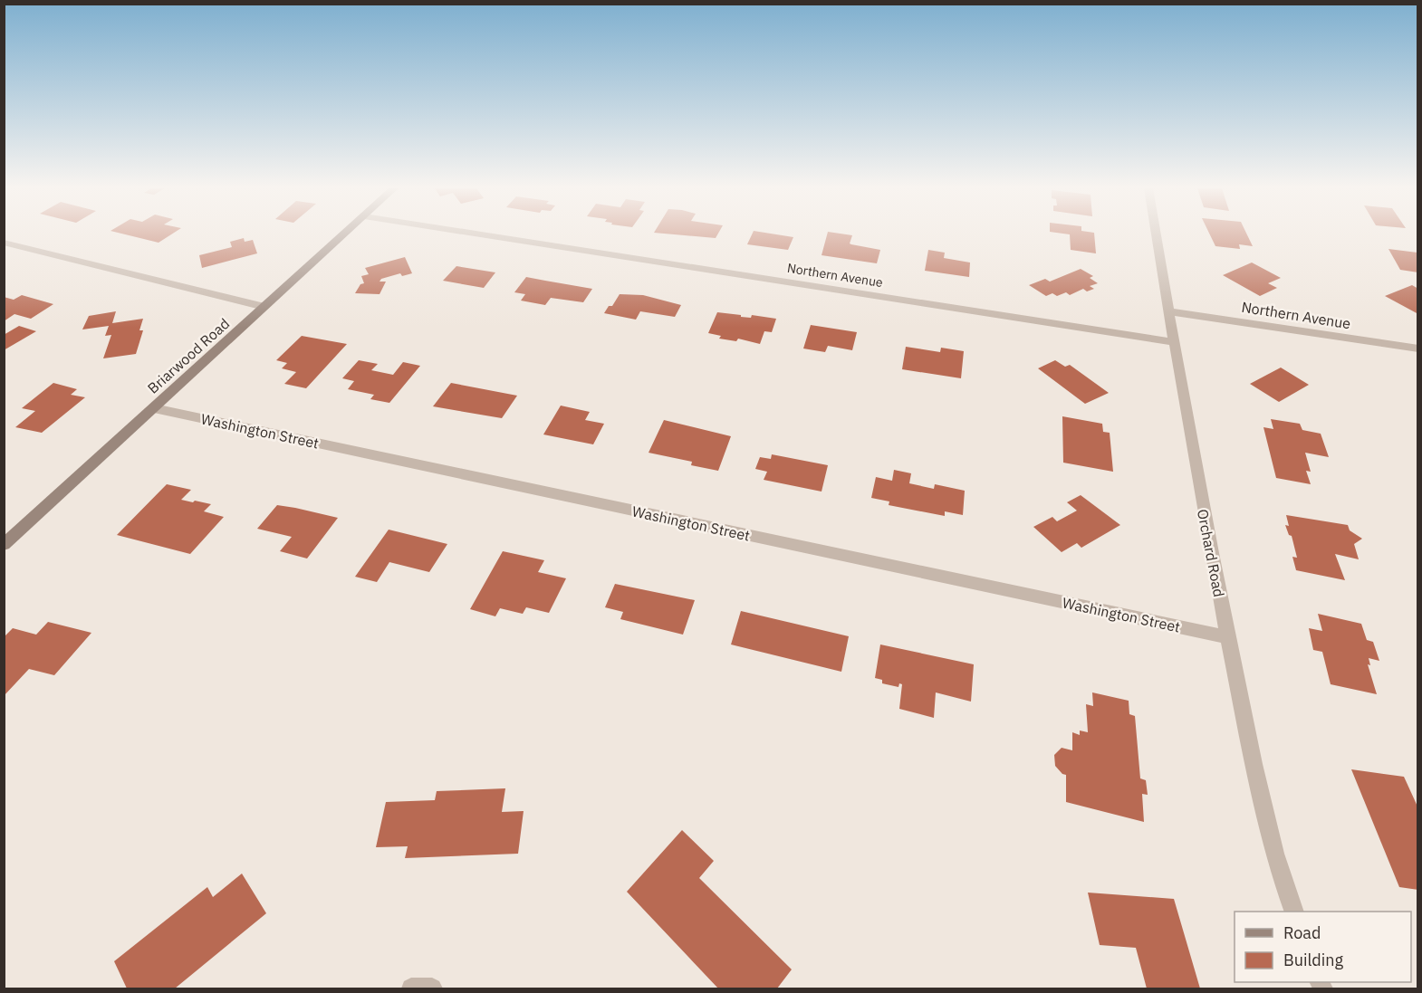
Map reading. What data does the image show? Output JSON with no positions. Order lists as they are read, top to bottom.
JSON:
{
  "streets": {
    "street": [
      "Northern Avenue",
      "Briarwood Road",
      "Washington Street",
      "Orchard Road"
    ]
  },
  "crossings": [
    ["Northern Avenue", "Orchard Road"],
    ["Briarwood Road", "Washington Street"],
    ["Washington Street", "Orchard Road"]
  ],
  "legend": ["Road", "Building"]
}
